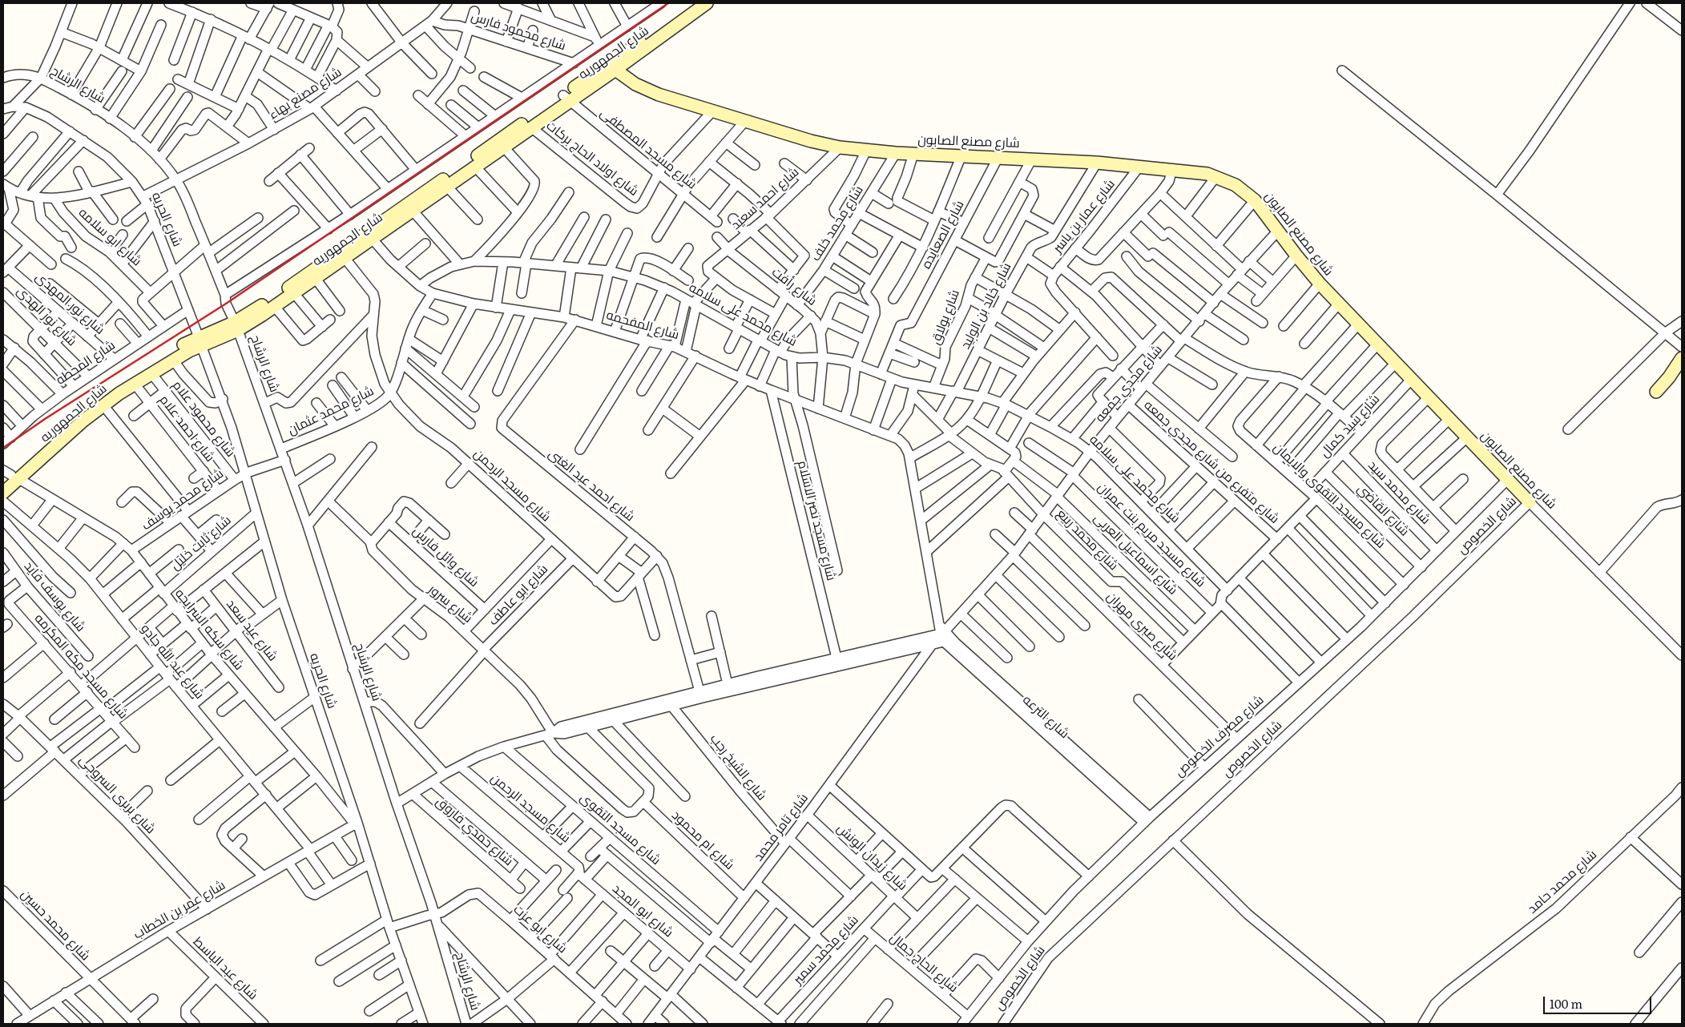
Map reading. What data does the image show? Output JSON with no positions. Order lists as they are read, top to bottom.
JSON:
{
  "streets": {
    "main road": ["شارع الجمهوريه", "شارع مصنع الصابون"],
    "street": [
      "شارع محمود فارس",
      "شارع الرشاح",
      "شارع مصنع بهاء",
      "شارع مسجد المصطفى",
      "شارع اولاد الحاج بركات",
      "شارع احمد سعيد",
      "شارع عمار بن ياسر",
      "شارع الحريه",
      "شارع محمد خلف",
      "شارع الصعايده",
      "شارع ابو سلامه",
      "شارع رأفت",
      "شارع نور المهدى",
      "شارع خالد بن الوليد",
      "شارع محمد على سلامه",
      "شارع نور الهدى",
      "شارع بولاق",
      "شارع المفحمه",
      "شارع المحطه",
      "شارع مجدي جمعه",
      "شارع محمد عثمان",
      "شارع محمود علام",
      "شارع سيد كمال",
      "شارع احمد علام",
      "شارع متفرع من شارع مجدي جمعه",
      "شارع مسجد الرحمن",
      "شارع احمد عبد الغنى",
      "شارع محمد سيد",
      "شارع مسجد التقوى والايمان",
      "شارع محمد يوسف",
      "شارع القاضي",
      "شارع مسجد نصر الاسلام",
      "شارع الخصوص",
      "شارع مسجد مريم بنت عمران",
      "شارع محمد ربيع",
      "شارع ثابت خليل",
      "شارع اسماعيل العربى",
      "شارع وائل فارس",
      "شارع ابو عاطف",
      "شارع يوسف فايد",
      "شارع سرور",
      "شارع صبرى مهران",
      "شارع سكه السرايجه",
      "شارع عيد سعد",
      "شارع عبد الله جادو",
      "شارع مسجد مكه المكرمه",
      "شارع الترعه",
      "شارع مصرف الخصوص",
      "شارع الشيخ رجب",
      "شارع بربرى السروجى",
      "شارع تامر محمد",
      "شارع مسجد التقوى",
      "شارع حمدي فاروق",
      "شارع ام محمود",
      "شارع زيدان الونش",
      "شارع محمد حامد",
      "شارع عمر بن الخطاب",
      "شارع ابو المجد",
      "شارع محمد حسين",
      "شارع ابو عزت",
      "شارع محمد سمير",
      "شارع الحاج جمال",
      "شارع عبد الباسط"
    ]
  },
  "crossings": [
    ["شارع محمود فارس", "شارع الجمهوريه"],
    ["شارع محمود فارس", "شارع مصنع بهاء"],
    ["شارع الجمهوريه", "شارع الرشاح"],
    ["شارع الجمهوريه", "شارع مصنع الصابون"],
    ["شارع الجمهوريه", "شارع مسجد المصطفى"],
    ["شارع الجمهوريه", "شارع اولاد الحاج بركات"],
    ["شارع الجمهوريه", "شارع الحريه"],
    ["شارع الجمهوريه", "شارع المفحمه"],
    ["شارع الجمهوريه", "شارع محمود علام"],
    ["شارع الجمهوريه", "شارع احمد علام"],
    ["شارع الجمهوريه", "شارع مسجد الرحمن"],
    ["شارع الجمهوريه", "شارع سكه السرايجه"],
    ["شارع الرشاح", "شارع مصنع بهاء"],
    ["شارع الرشاح", "شارع محمد عثمان"],
    ["شارع الرشاح", "شارع محمد يوسف"],
    ["شارع الرشاح", "شارع ابو عزت"],
    ["شارع مصنع بهاء", "شارع الحريه"],
    ["شارع مصنع الصابون", "شارع احمد سعيد"],
    ["شارع مصنع الصابون", "شارع عمار بن ياسر"],
    ["شارع مصنع الصابون", "شارع محمد خلف"],
    ["شارع مصنع الصابون", "شارع الصعايده"],
    ["شارع مصنع الصابون", "شارع خالد بن الوليد"],
    ["شارع مصنع الصابون", "شارع مجدي جمعه"],
    ["شارع مصنع الصابون", "شارع سيد كمال"],
    ["شارع مصنع الصابون", "شارع الخصوص"],
    ["شارع مصنع الصابون", "شارع مصرف الخصوص"],
    ["شارع مسجد المصطفى", "شارع اولاد الحاج بركات"],
    ["شارع احمد سعيد", "شارع رأفت"],
    ["شارع الحريه", "شارع المحطه"],
    ["شارع الحريه", "شارع محمد يوسف"],
    ["شارع الحريه", "شارع ثابت خليل"],
    ["شارع الحريه", "شارع سكه السرايجه"],
    ["شارع الحريه", "شارع عمر بن الخطاب"],
    ["شارع محمد خلف", "شارع رأفت"],
    ["شارع رأفت", "شارع محمد على سلامه"],
    ["شارع رأفت", "شارع المفحمه"],
    ["شارع نور المهدى", "شارع المحطه"],
    ["شارع خالد بن الوليد", "شارع محمد على سلامه"],
    ["شارع خالد بن الوليد", "شارع محمد ربيع"],
    ["شارع محمد على سلامه", "شارع بولاق"],
    ["شارع محمد على سلامه", "شارع المفحمه"],
    ["شارع محمد على سلامه", "شارع مجدي جمعه"],
    ["شارع محمد على سلامه", "شارع محمد ربيع"],
    ["شارع نور الهدى", "شارع المحطه"],
    ["شارع المفحمه", "شارع احمد عبد الغنى"],
    ["شارع المفحمه", "شارع مسجد نصر الاسلام"],
    ["شارع مجدي جمعه", "شارع متفرع من شارع مجدي جمعه"],
    ["شارع مجدي جمعه", "شارع مسجد مريم بنت عمران"],
    ["شارع مجدي جمعه", "شارع محمد ربيع"],
    ["شارع مجدي جمعه", "شارع اسماعيل العربى"],
    ["شارع مجدي جمعه", "شارع صبرى مهران"],
    ["شارع مجدي جمعه", "شارع الترعه"],
    ["شارع محمد عثمان", "شارع مسجد الرحمن"],
    ["شارع محمود علام", "شارع محمد يوسف"],
    ["شارع سيد كمال", "شارع محمد سيد"],
    ["شارع سيد كمال", "شارع مسجد التقوى والايمان"],
    ["شارع سيد كمال", "شارع القاضي"],
    ["شارع احمد علام", "شارع محمد يوسف"],
    ["شارع مسجد الرحمن", "شارع ابو عاطف"],
    ["شارع مسجد الرحمن", "شارع ابو المجد"],
    ["شارع محمد سيد", "شارع مصرف الخصوص"],
    ["شارع مسجد التقوى والايمان", "شارع مصرف الخصوص"],
    ["شارع محمد يوسف", "شارع سكه السرايجه"],
    ["شارع القاضي", "شارع مصرف الخصوص"],
    ["شارع ثابت خليل", "شارع سكه السرايجه"],
    ["شارع ثابت خليل", "شارع عبد الله جادو"],
    ["شارع ابو عاطف", "شارع سرور"],
    ["شارع يوسف فايد", "شارع مسجد مكه المكرمه"],
    ["شارع سرور", "شارع ام محمود"],
    ["شارع صبرى مهران", "شارع مصرف الخصوص"],
    ["شارع سكه السرايجه", "شارع عمر بن الخطاب"],
    ["شارع عبد الله جادو", "شارع عمر بن الخطاب"],
    ["شارع الترعه", "شارع مصرف الخصوص"],
    ["شارع مصرف الخصوص", "شارع الحاج جمال"],
    ["شارع الشيخ رجب", "شارع تامر محمد"],
    ["شارع بربرى السروجى", "شارع عمر بن الخطاب"],
    ["شارع تامر محمد", "شارع مسجد التقوى"],
    ["شارع تامر محمد", "شارع ام محمود"],
    ["شارع تامر محمد", "شارع زيدان الونش"],
    ["شارع تامر محمد", "شارع ابو المجد"],
    ["شارع زيدان الونش", "شارع محمد سمير"],
    ["شارع عمر بن الخطاب", "شارع محمد حسين"],
    ["شارع عمر بن الخطاب", "شارع عبد الباسط"],
    ["شارع محمد سمير", "شارع الحاج جمال"]
  ],
  "scale_bar": "100 m"
}
